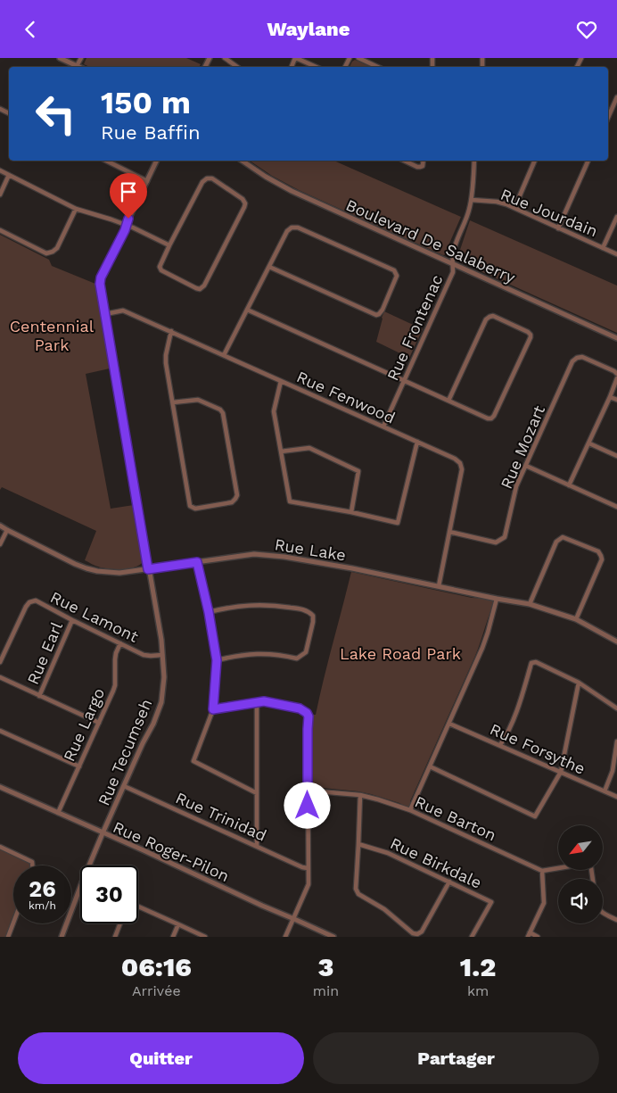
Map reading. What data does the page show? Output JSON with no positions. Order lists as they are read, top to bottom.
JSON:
{
  "streets": {
    "street": [
      "Rue Jourdain",
      "Boulevard De Salaberry",
      "Rue Frontenac",
      "Rue Fenwood",
      "Rue Mozart",
      "Rue Lake",
      "Rue Lamont",
      "Rue Earl",
      "Rue Largo",
      "Rue Forsythe",
      "Rue Tecumseh",
      "Rue Trinidad",
      "Rue Barton",
      "Rue Roger-Pilon",
      "Rue Birkdale"
    ]
  },
  "crossings": [
    ["Rue Jourdain", "Rue Frontenac"],
    ["Boulevard De Salaberry", "Rue Frontenac"],
    ["Rue Frontenac", "Rue Fenwood"],
    ["Rue Fenwood", "Rue Mozart"],
    ["Rue Fenwood", "Rue Lake"],
    ["Rue Fenwood", "Rue Tecumseh"],
    ["Rue Lake", "Rue Tecumseh"],
    ["Rue Lamont", "Rue Earl"],
    ["Rue Lamont", "Rue Largo"],
    ["Rue Lamont", "Rue Tecumseh"],
    ["Rue Largo", "Rue Roger-Pilon"],
    ["Rue Tecumseh", "Rue Trinidad"],
    ["Rue Tecumseh", "Rue Roger-Pilon"]
  ],
  "parks": ["Centennial Park", "Lake Road Park"],
  "north": "bottom left",
  "page": {
    "header": "Waylane",
    "turn": ["150 m", "Rue Baffin"],
    "speed": "26 km/h",
    "limit": "30",
    "eta": [
      "06:16",
      "Arrivée",
      "3",
      "min",
      "1.2",
      "km"
    ],
    "buttons": ["Quitter", "Partager"]
  }
}
